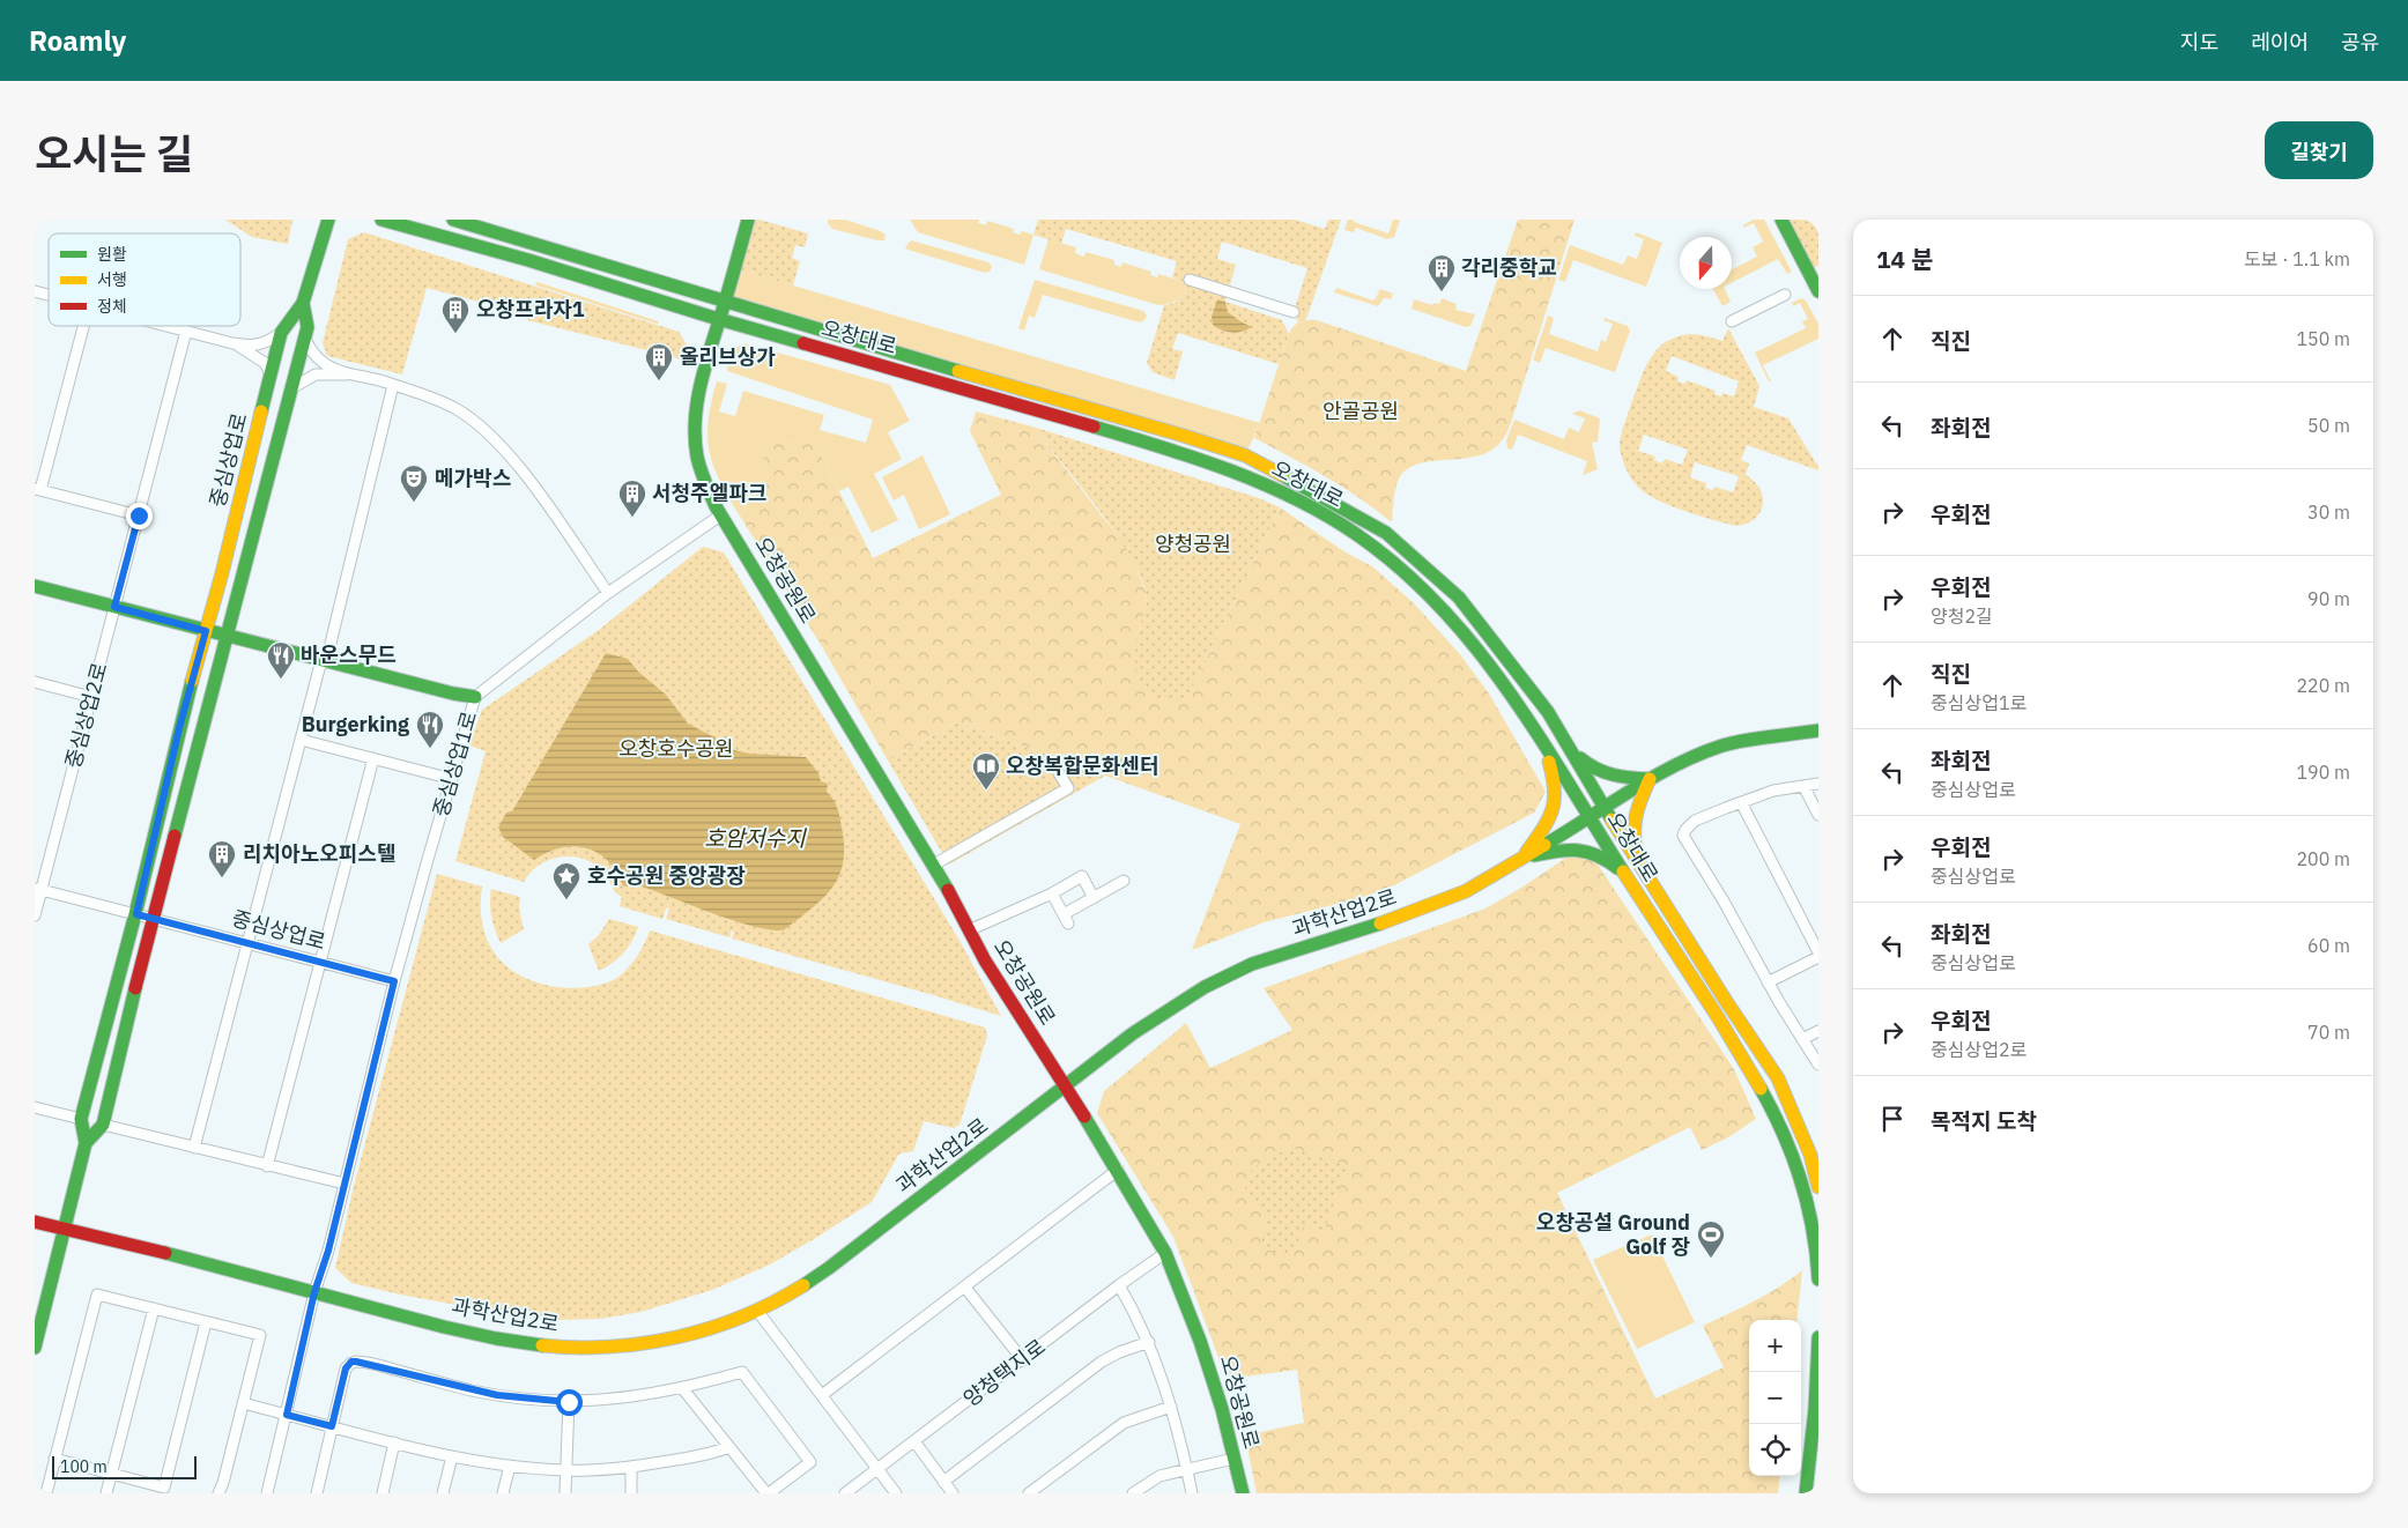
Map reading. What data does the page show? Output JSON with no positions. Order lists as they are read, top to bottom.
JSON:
{
  "streets": {
    "street": [
      "오창대로",
      "중심상업로",
      "오창공원로",
      "중심상업2로",
      "중심상업1로",
      "과학산업2로",
      "양청택지로"
    ]
  },
  "crossings": [
    ["오창대로", "오창공원로"],
    ["오창대로", "과학산업2로"],
    ["중심상업로", "중심상업2로"],
    ["중심상업로", "중심상업1로"],
    ["중심상업로", "과학산업2로"],
    ["오창공원로", "과학산업2로"],
    ["오창공원로", "양청택지로"],
    ["중심상업1로", "과학산업2로"]
  ],
  "water": ["호암저수지"],
  "parks": ["안골공원", "양청공원", "오창호수공원"],
  "places": {
    "building": [
      "각리중학교",
      "오창프라자1",
      "올리브상가",
      "서청주엘파크",
      "리치아노오피스텔"
    ],
    "theatre": ["메가박스"],
    "restaurant": ["바운스무드", "Burgerking"],
    "library": ["오창복합문화센터"],
    "place": ["호수공원 중앙광장"],
    "sports": ["오창공설 Ground Golf 장"]
  },
  "legend": ["원활", "서행", "정체"],
  "scale_bar": "100 m",
  "north": "bottom",
  "page": {
    "header": "Roamly",
    "nav": ["지도", "레이어", "공유"],
    "title": "오시는 길",
    "buttons": "길찾기",
    "heading": ["14 분", "도보 · 1.1 km"],
    "list": [
      ["직진", "150 m"],
      ["좌회전", "50 m"],
      ["우회전", "30 m"],
      ["우회전", "양청2길", "90 m"],
      ["직진", "중심상업1로", "220 m"],
      ["좌회전", "중심상업로", "190 m"],
      ["우회전", "중심상업로", "200 m"],
      ["좌회전", "중심상업로", "60 m"],
      ["우회전", "중심상업2로", "70 m"],
      "목적지 도착"
    ],
    "map_buttons": ["+", "−"],
    "scale": "100 m"
  }
}
